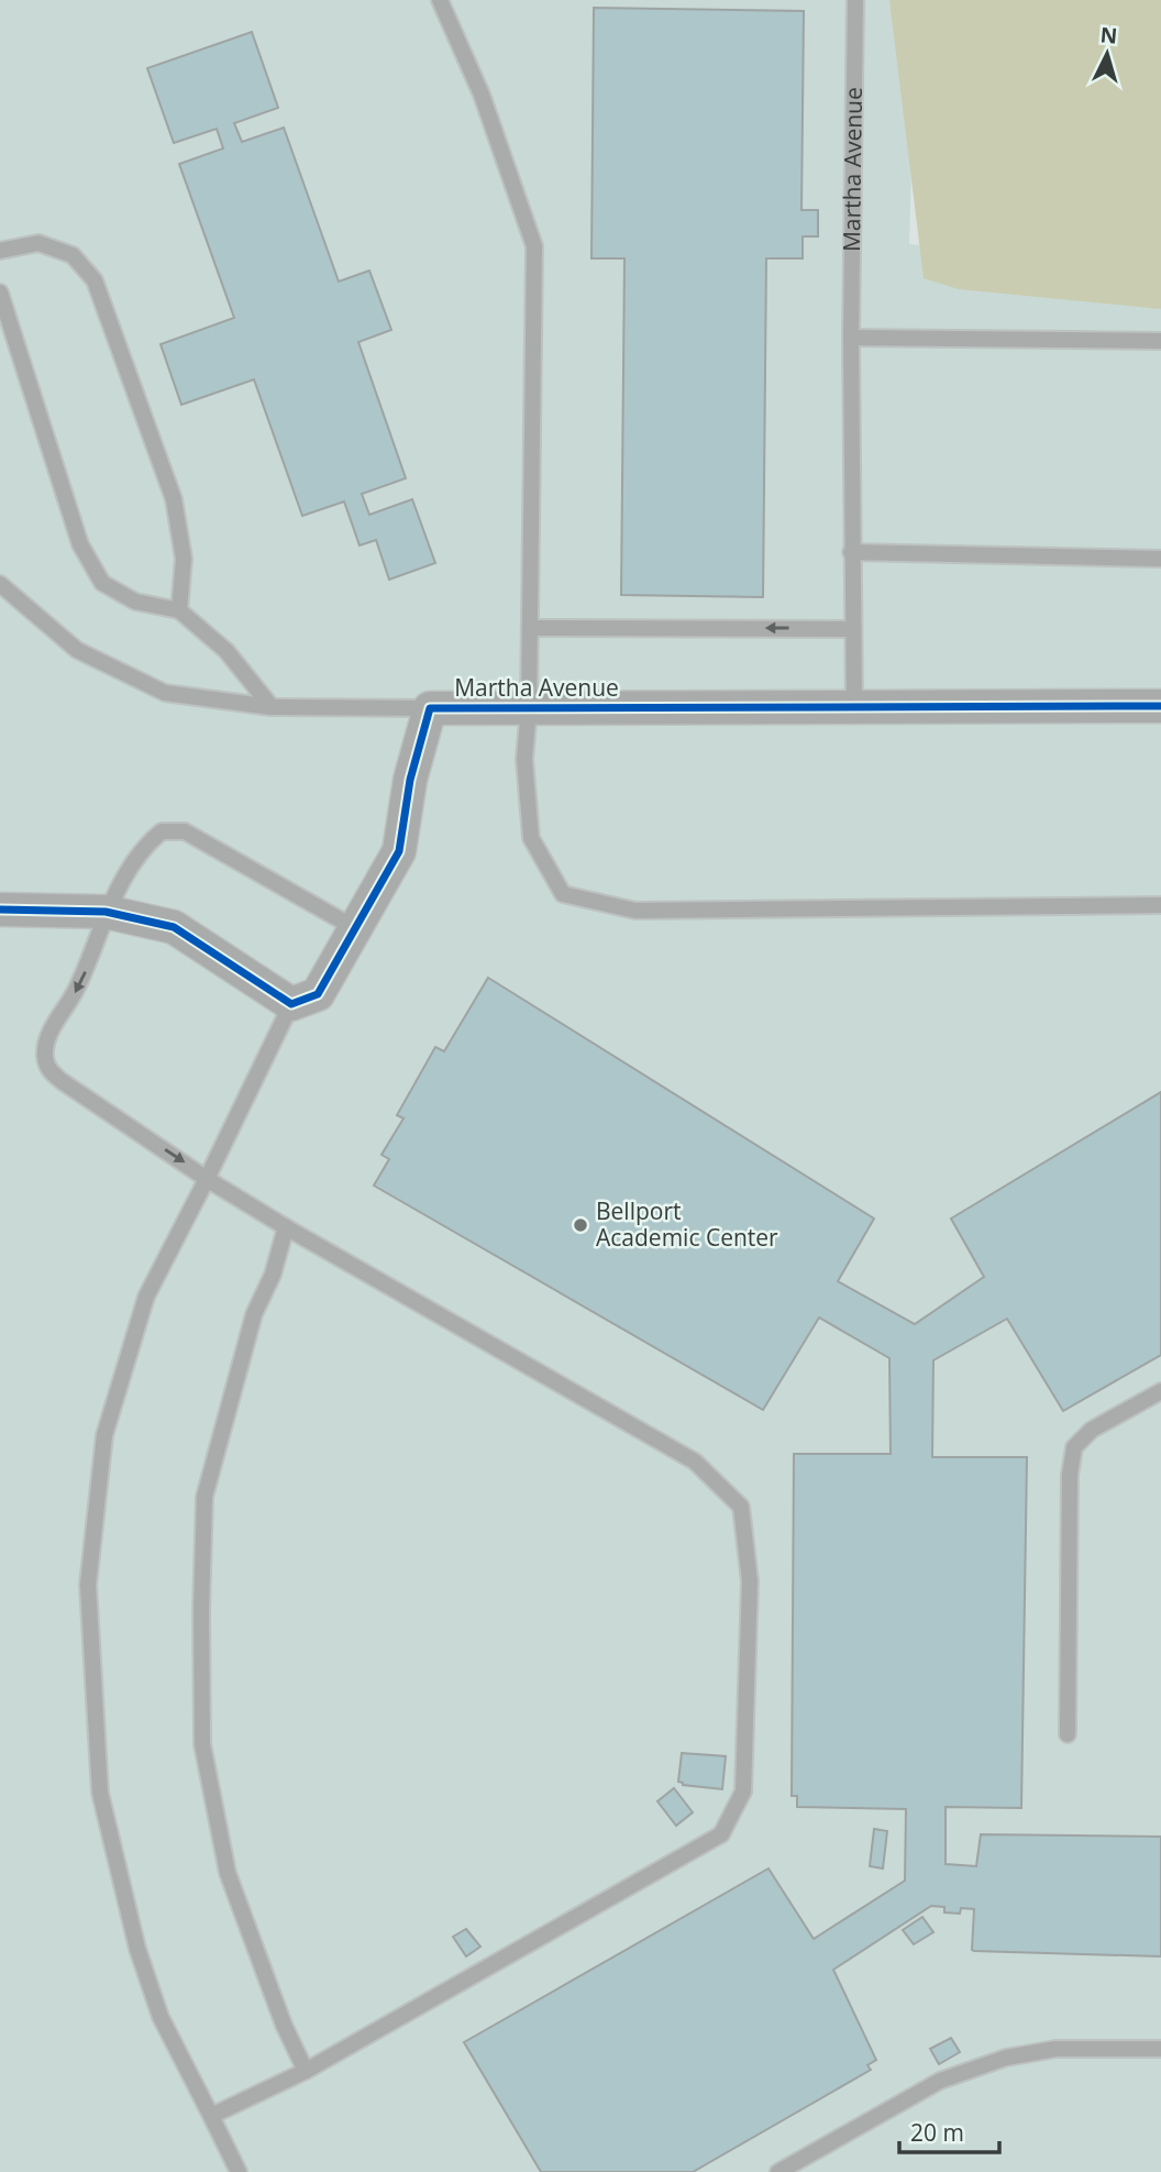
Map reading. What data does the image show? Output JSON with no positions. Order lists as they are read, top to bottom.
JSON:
{
  "streets": {
    "street": ["Martha Avenue"]
  },
  "places": ["Bellport Academic Center"],
  "scale_bar": "20 m",
  "north": "top"
}
